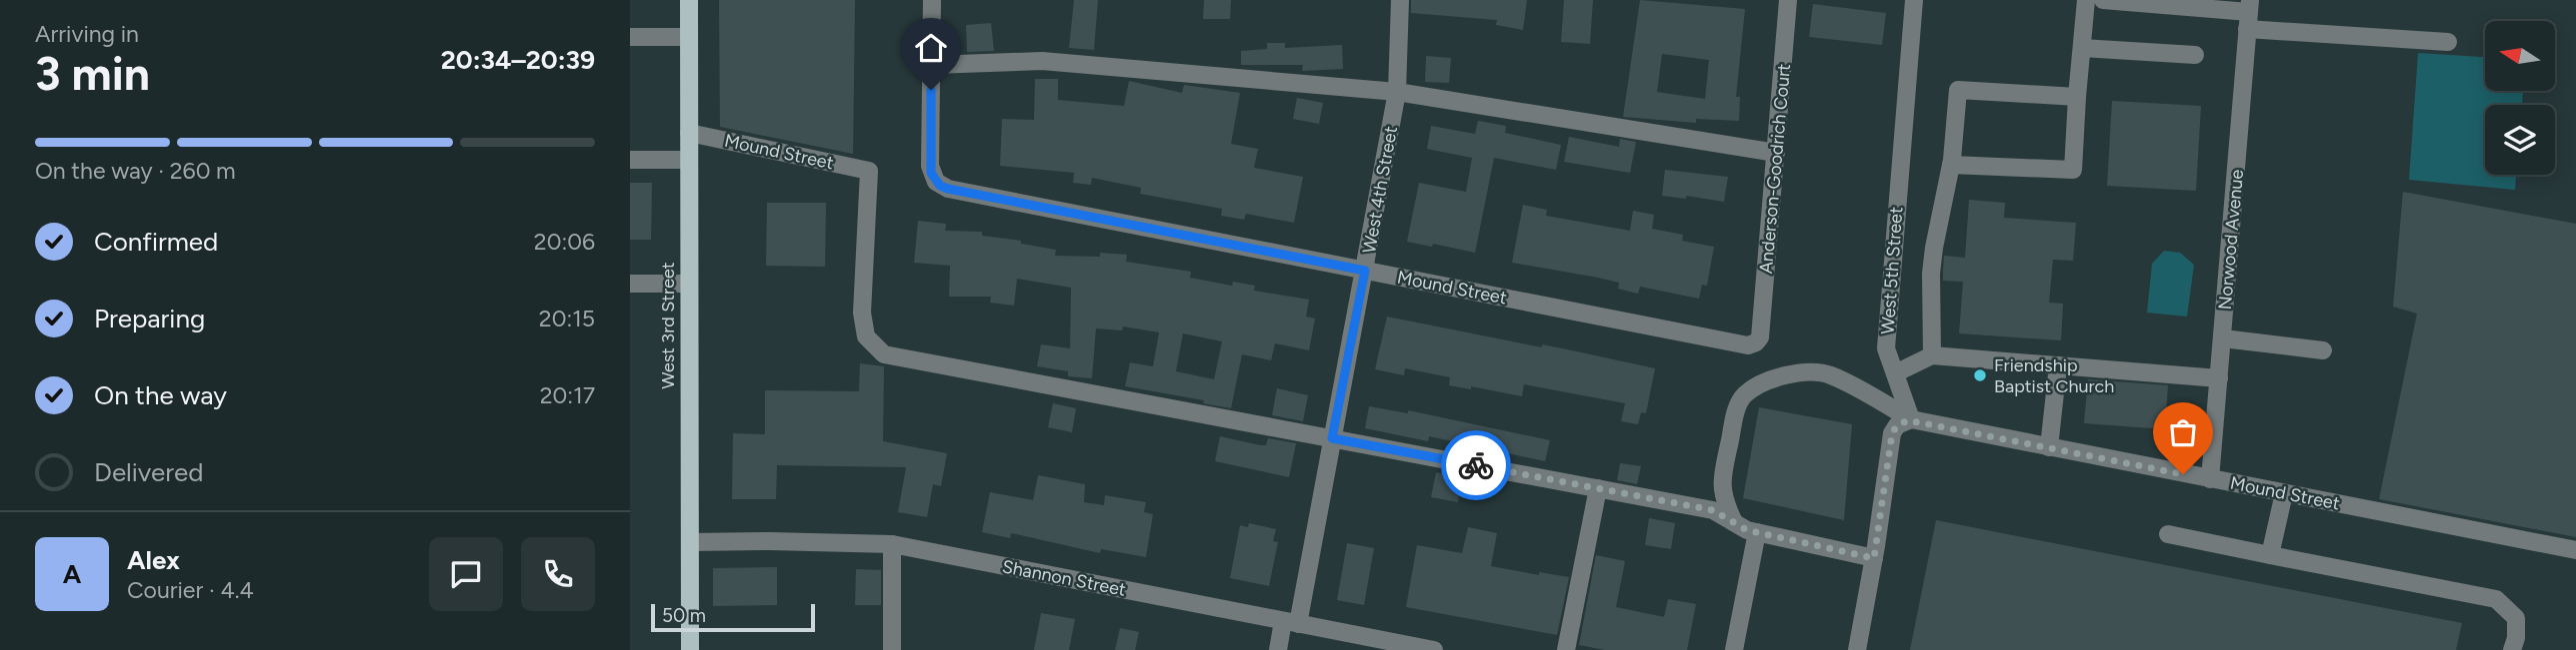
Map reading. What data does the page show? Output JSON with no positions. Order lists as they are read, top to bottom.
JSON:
{
  "streets": {
    "main road": ["West 3rd Street"],
    "street": [
      "Mound Street",
      "Anderson-Goodrich Court",
      "West 4th Street",
      "Norwood Avenue",
      "West 5th Street",
      "Shannon Street"
    ]
  },
  "crossings": [
    ["Mound Street", "Anderson-Goodrich Court"],
    ["Mound Street", "West 4th Street"],
    ["Mound Street", "Norwood Avenue"],
    ["Mound Street", "West 5th Street"],
    ["Mound Street", "West 3rd Street"],
    ["West 4th Street", "Shannon Street"],
    ["West 3rd Street", "Shannon Street"]
  ],
  "places": ["Friendship Baptist Church"],
  "scale_bar": "50 m",
  "north": "left",
  "page": {
    "heading": ["3 min", "Arriving in", "20:34–20:39"],
    "panel": ["Alex", "Courier · 4.4"],
    "bar": "On the way · 260 m",
    "list": [
      ["Confirmed", "20:06"],
      ["Preparing", "20:15"],
      ["On the way", "20:17"],
      "Delivered"
    ],
    "round": "A",
    "scale": "50 m"
  }
}
